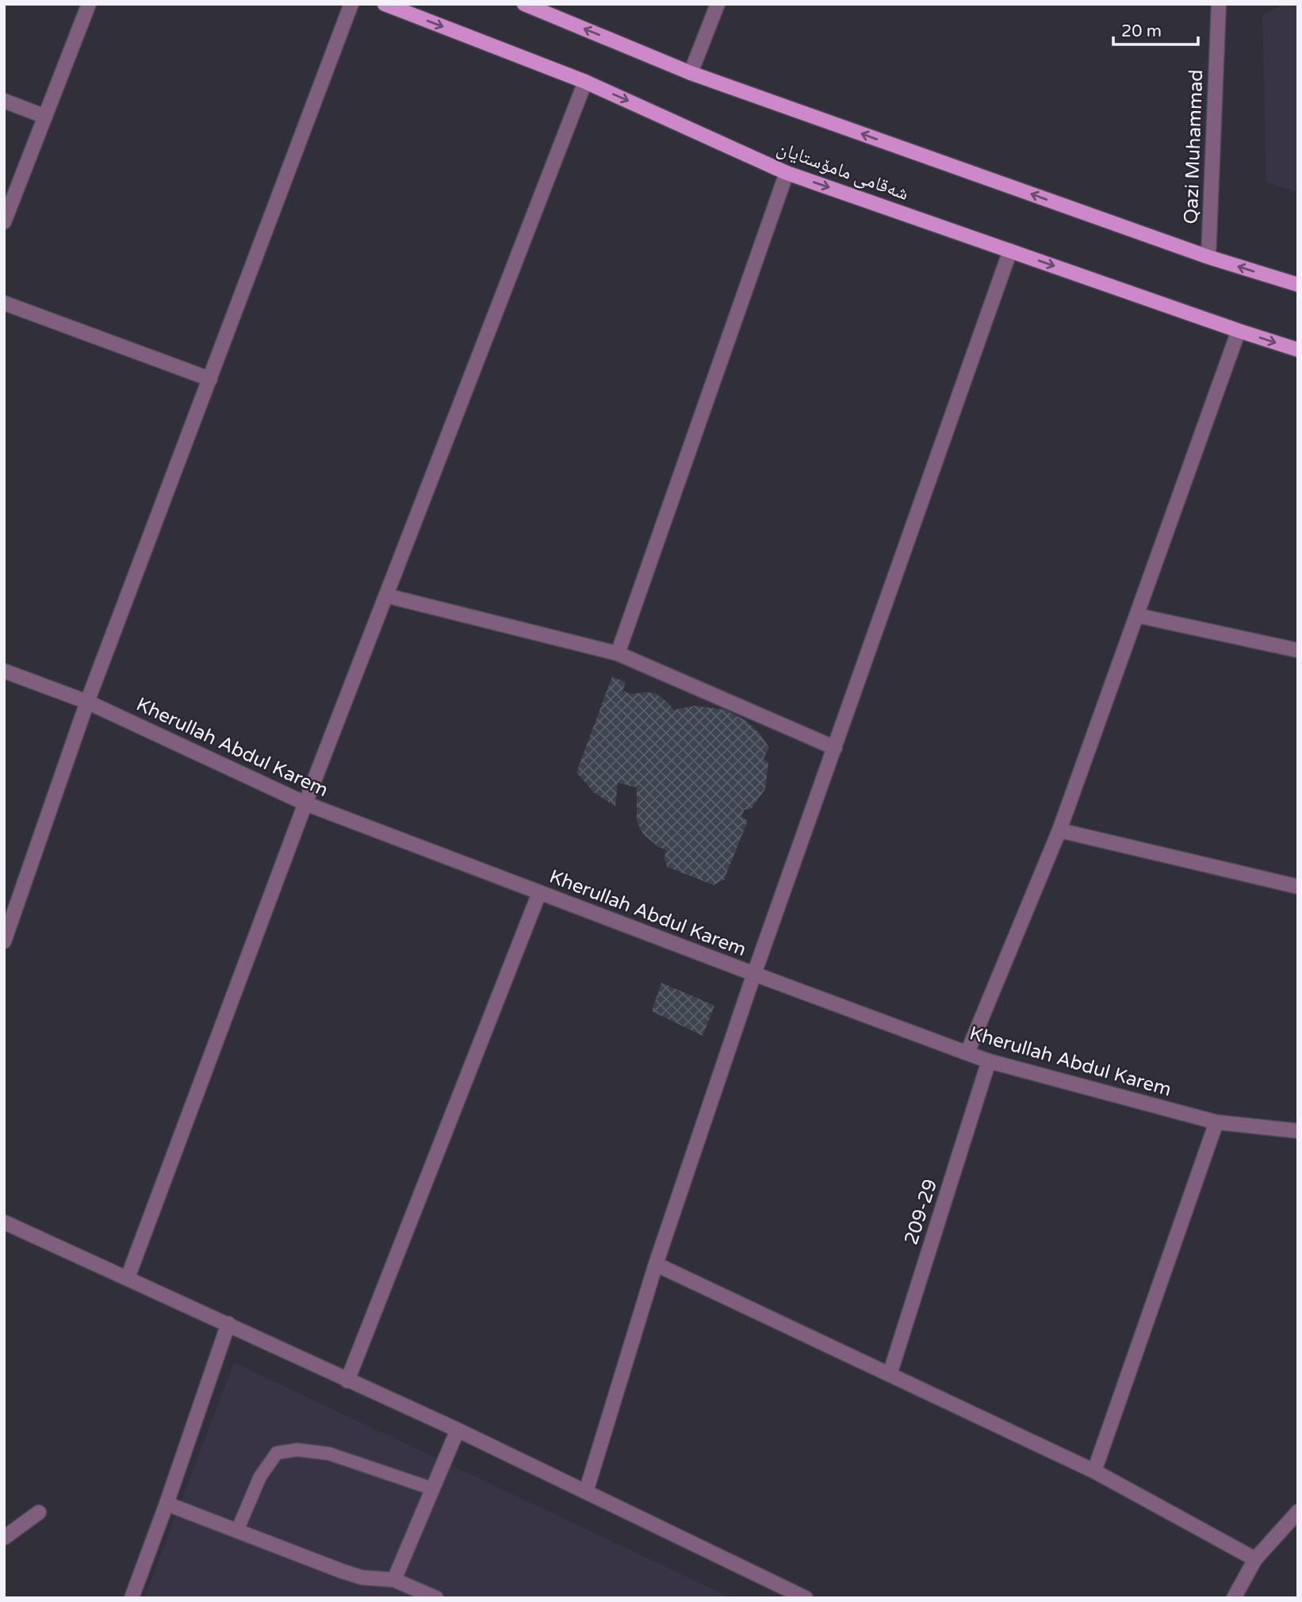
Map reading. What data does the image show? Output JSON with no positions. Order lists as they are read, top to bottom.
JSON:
{
  "streets": {
    "main road": ["شەقامی مامۆستایان"],
    "street": ["Qazi Muhammad", "Kherullah Abdul Karem", "209-29"]
  },
  "crossings": [
    ["Qazi Muhammad", "شەقامی مامۆستایان"],
    ["Kherullah Abdul Karem", "209-29"]
  ],
  "scale_bar": "20 m"
}
